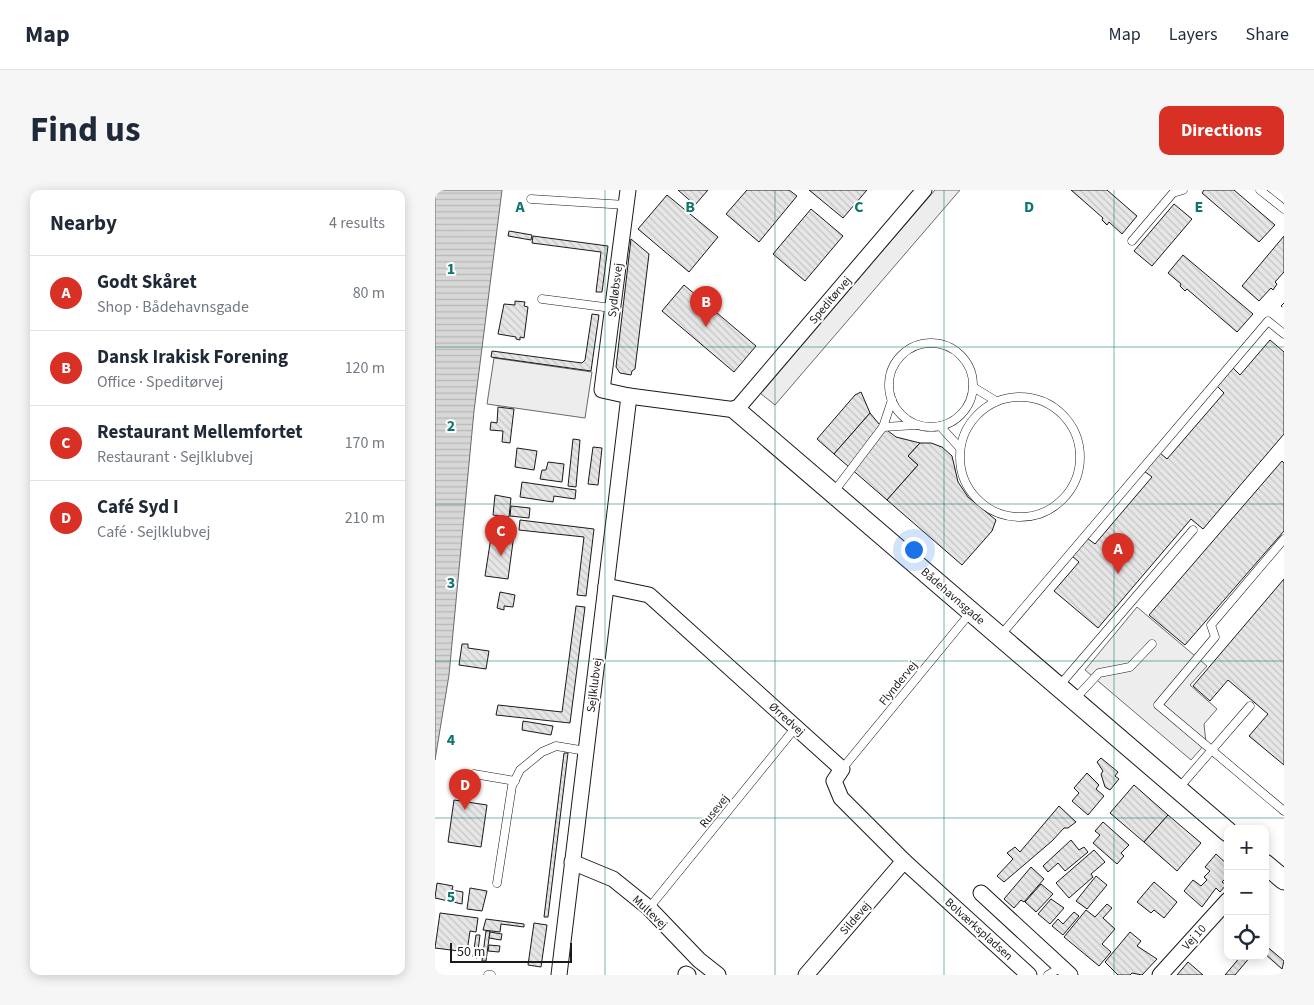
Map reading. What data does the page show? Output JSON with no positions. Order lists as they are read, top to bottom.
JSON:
{
  "streets": {
    "street": [
      "Sydløbsvej",
      "Speditørvej",
      "Bådehavnsgade",
      "Sejlklubvej",
      "Ørredvej",
      "Multevej",
      "Sildevej",
      "Bolværkspladsen",
      "Vej 10"
    ],
    "lane": ["Flyndervej", "Rusevej"]
  },
  "crossings": [
    ["Sydløbsvej", "Sejlklubvej"],
    ["Speditørvej", "Bådehavnsgade"],
    ["Bådehavnsgade", "Flyndervej"],
    ["Flyndervej", "Ørredvej"],
    ["Sejlklubvej", "Ørredvej"],
    ["Sejlklubvej", "Multevej"],
    ["Ørredvej", "Rusevej"],
    ["Rusevej", "Multevej"],
    ["Sildevej", "Bolværkspladsen"]
  ],
  "scale_bar": "50 m",
  "page": {
    "header": "Map",
    "nav": ["Map", "Layers", "Share"],
    "title": "Find us",
    "buttons": "Directions",
    "heading": ["Nearby", "4 results"],
    "list": [
      {
        "mark": "A",
        "name": "Godt Skåret",
        "note": "Shop · Bådehavnsgade",
        "value": "80 m"
      },
      {
        "mark": "B",
        "name": "Dansk Irakisk Forening",
        "note": "Office · Speditørvej",
        "value": "120 m"
      },
      {
        "mark": "C",
        "name": "Restaurant Mellemfortet",
        "note": "Restaurant · Sejlklubvej",
        "value": "170 m"
      },
      {
        "mark": "D",
        "name": "Café Syd I",
        "note": "Café · Sejlklubvej",
        "value": "210 m"
      }
    ],
    "pins": [
      "B",
      "C",
      "A",
      "D"
    ],
    "map_buttons": ["+", "−"],
    "scale": "50 m"
  },
  "grid": {
    "columns": [
      "A",
      "B",
      "C",
      "D",
      "E"
    ],
    "rows": [
      "1",
      "2",
      "3",
      "4",
      "5"
    ]
  }
}
